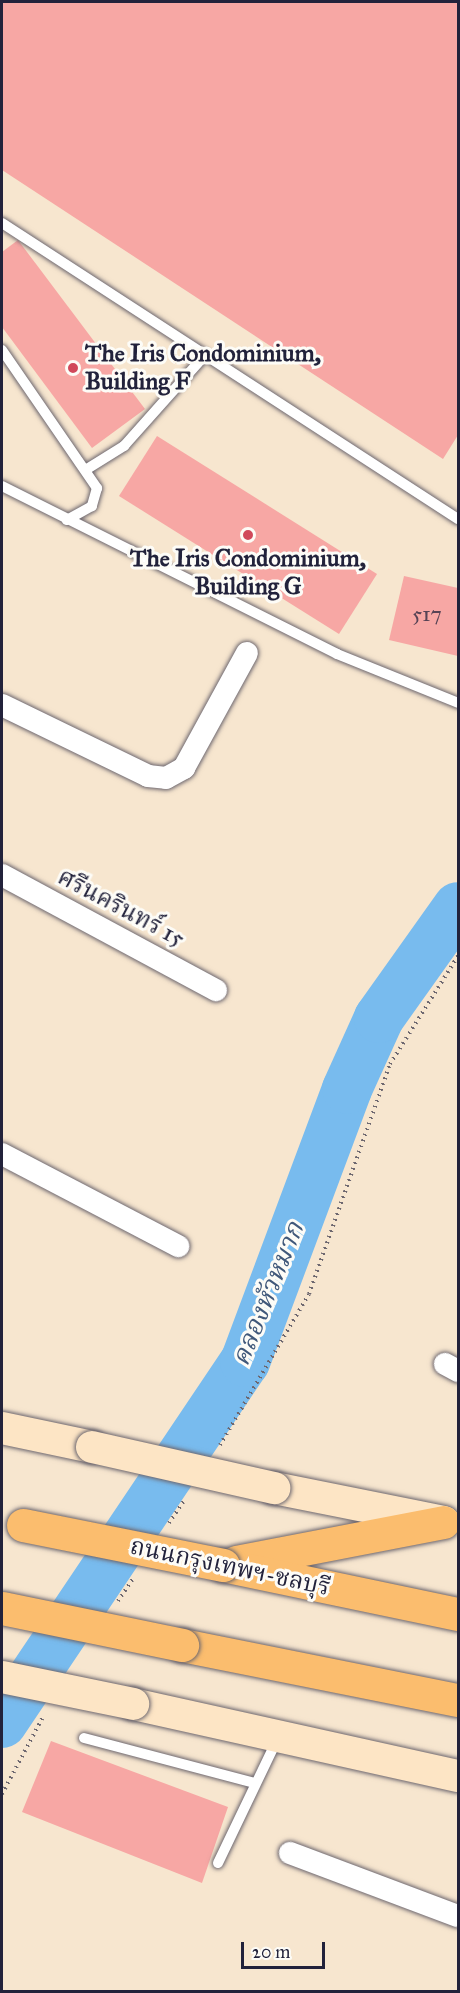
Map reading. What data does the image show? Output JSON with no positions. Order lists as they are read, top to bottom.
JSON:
{
  "streets": {
    "highway": ["ถนนกรุงเทพฯ-ชลบุรี"],
    "street": ["ศรีนครินทร์ 15"]
  },
  "water": ["คลองหัวหมาก"],
  "places": ["The Iris Condominium, Building F", "The Iris Condominium, Building G"],
  "house_numbers": ["517"],
  "scale_bar": "20 m"
}
